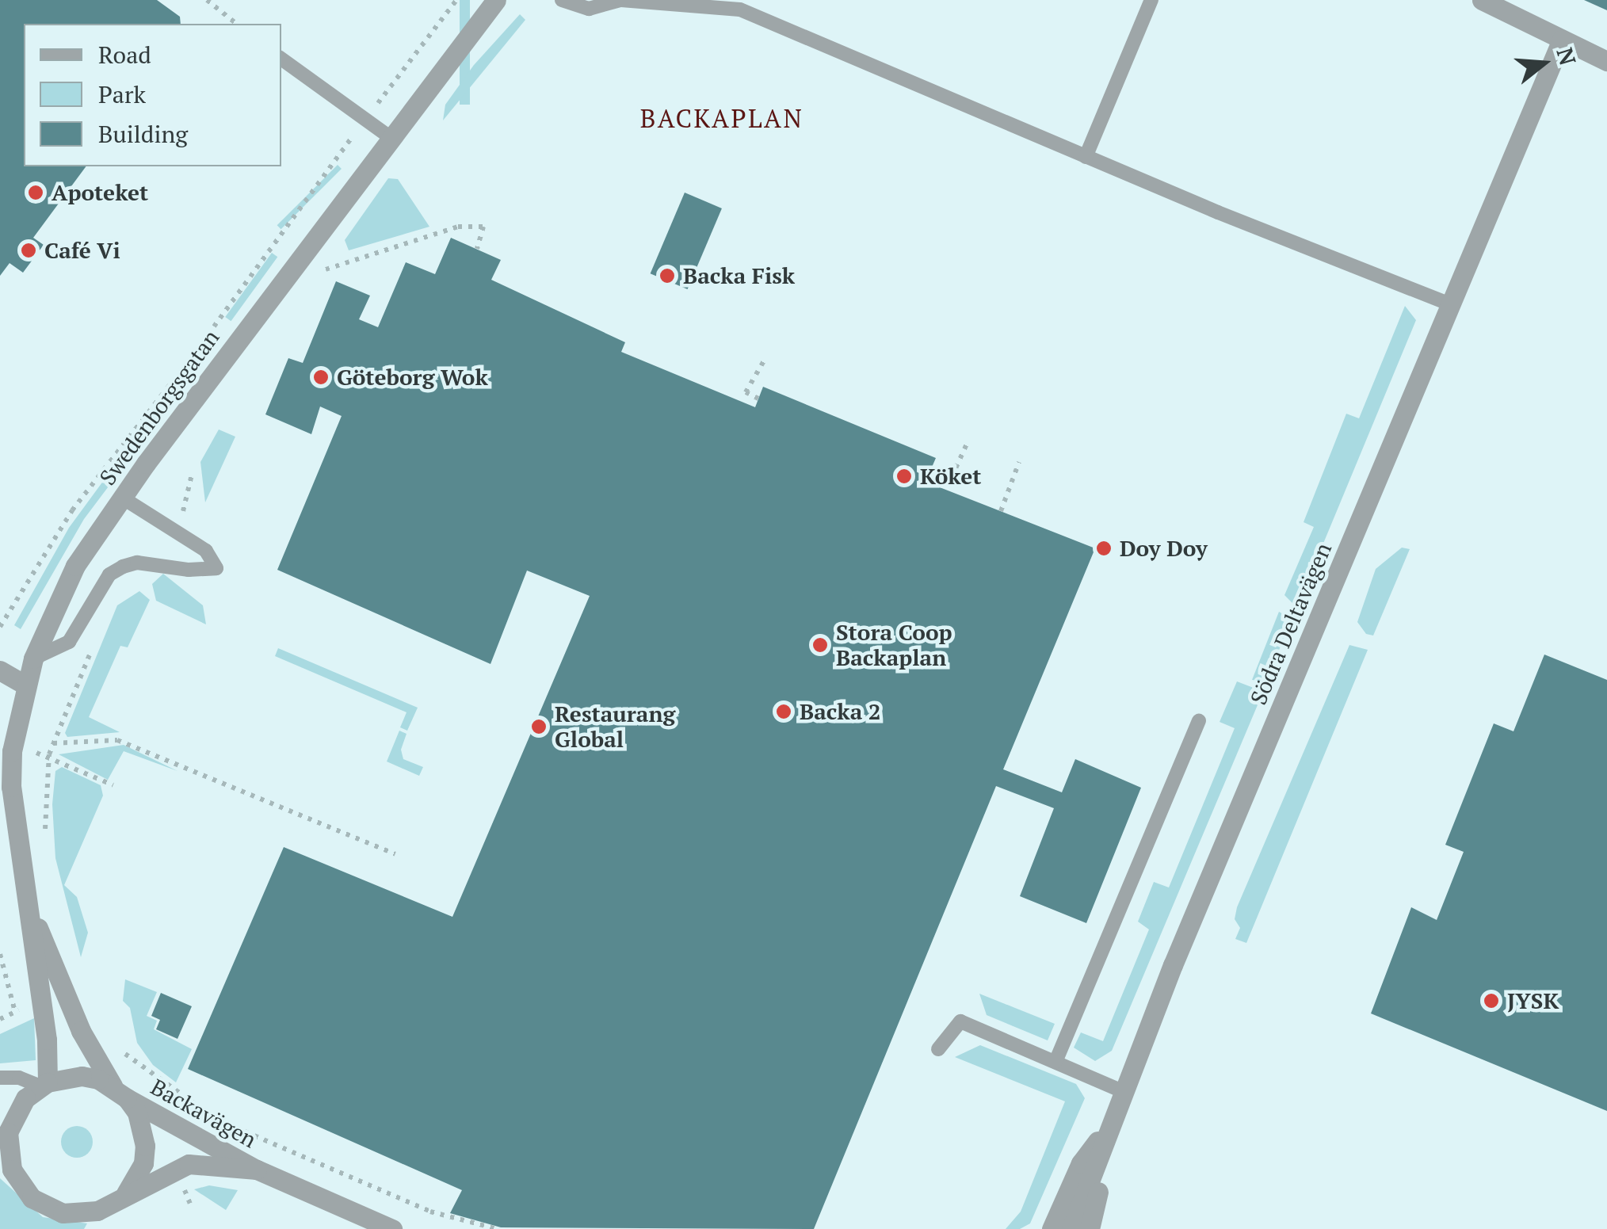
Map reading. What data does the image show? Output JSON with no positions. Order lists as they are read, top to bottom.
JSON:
{
  "streets": {
    "street": ["Swedenborgsgatan", "Södra Deltavägen", "Backavägen"]
  },
  "crossings": [
    ["Swedenborgsgatan", "Backavägen"]
  ],
  "districts": ["BACKAPLAN"],
  "places": [
    "Apoteket",
    "Café Vi",
    "Backa Fisk",
    "Göteborg Wok",
    "Köket",
    "Doy Doy",
    "Stora Coop Backaplan",
    "Backa 2",
    "Restaurang Global",
    "JYSK"
  ],
  "legend": ["Road", "Park", "Building"],
  "north": "right"
}
